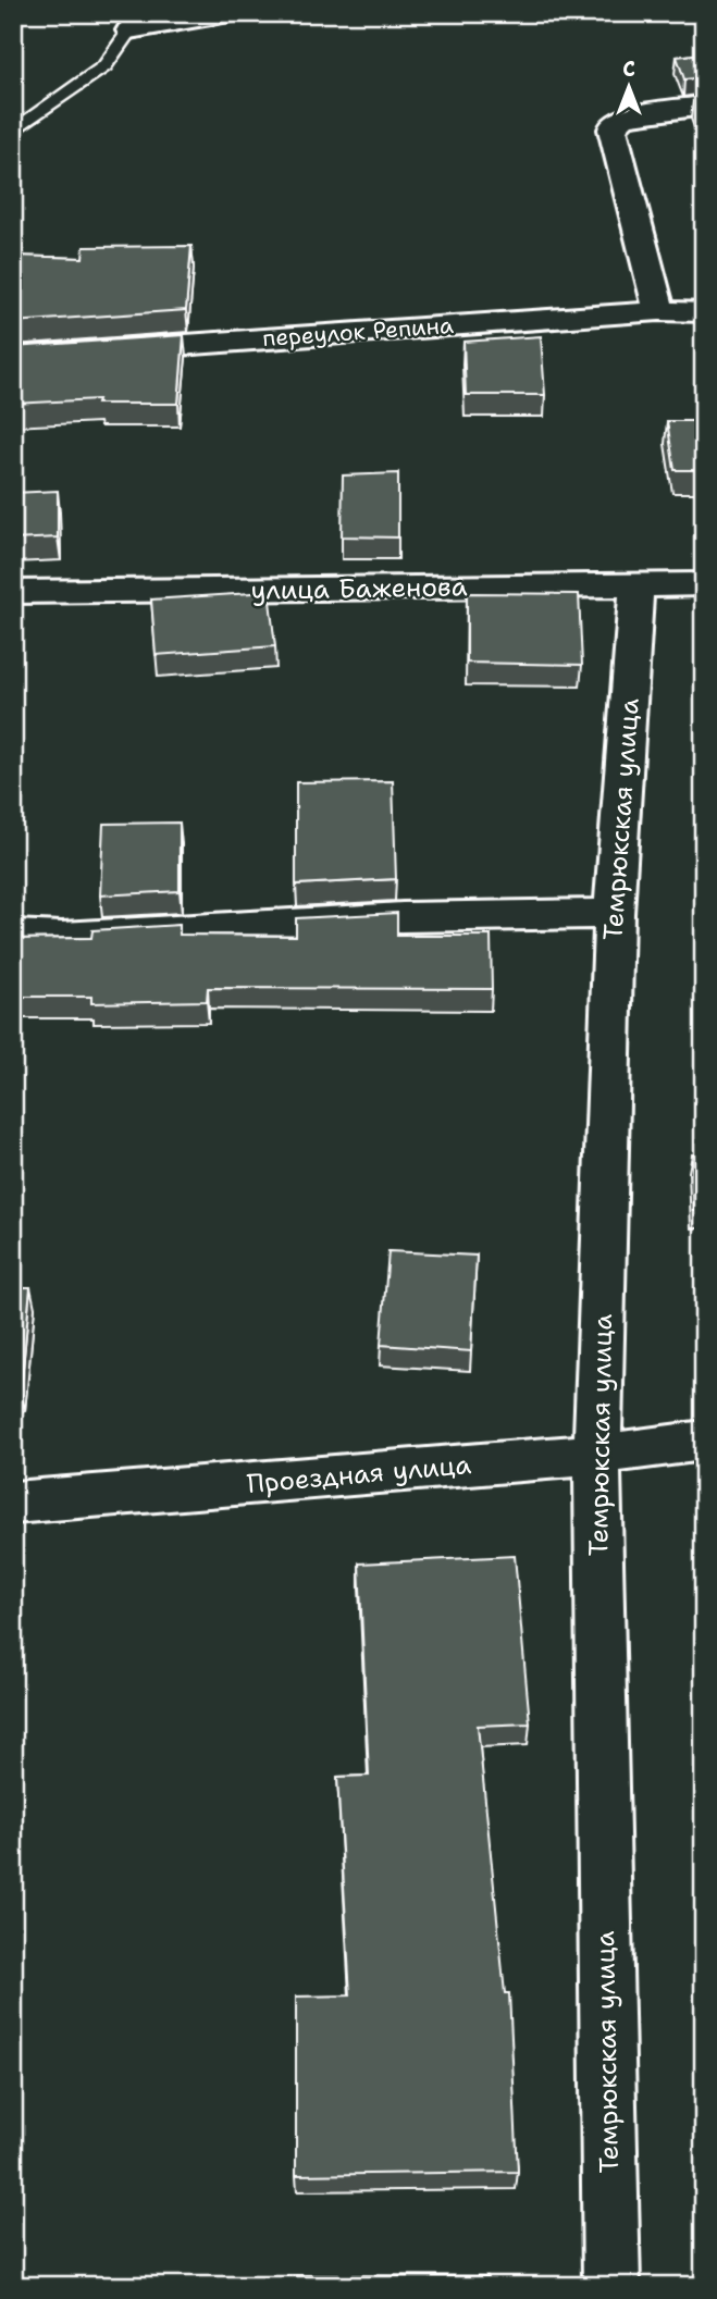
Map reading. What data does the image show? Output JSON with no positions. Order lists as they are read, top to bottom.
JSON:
{
  "streets": {
    "street": [
      "переулок Репина",
      "улица Баженова",
      "Темрюкская улица",
      "Проездная улица"
    ]
  },
  "crossings": [
    ["улица Баженова", "Темрюкская улица"],
    ["Темрюкская улица", "Проездная улица"]
  ],
  "north": "top"
}
